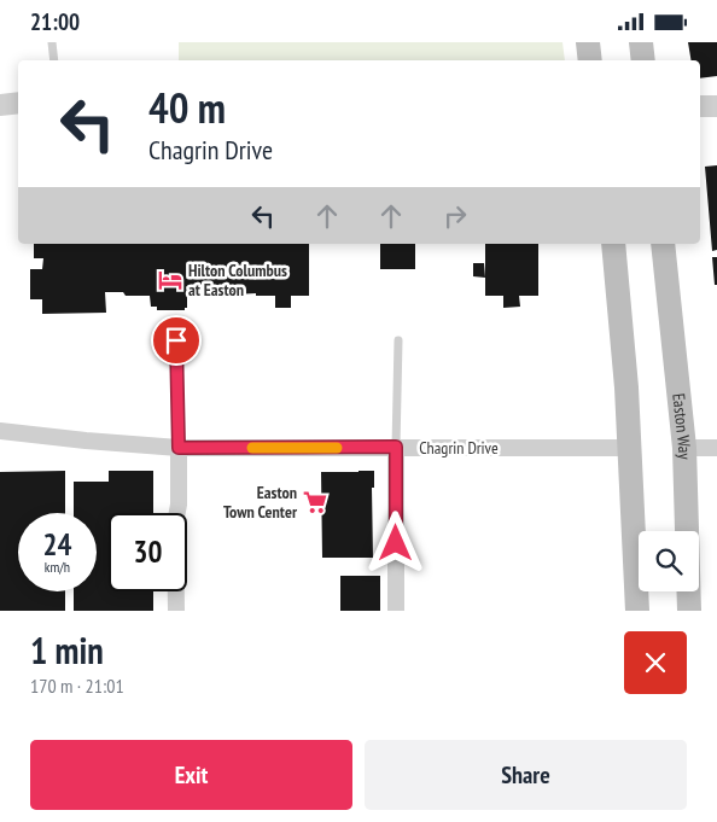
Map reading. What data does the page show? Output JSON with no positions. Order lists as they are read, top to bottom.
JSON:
{
  "streets": {
    "main road": ["Easton Way"],
    "street": ["Chagrin Drive"]
  },
  "places": {
    "hotel": ["Hilton Columbus at Easton"],
    "supermarket": ["Easton Town Center"]
  },
  "page": {
    "status": "21:00",
    "turn": ["40 m", "Chagrin Drive"],
    "speed": "24 km/h",
    "limit": "30",
    "heading": ["1 min", "170 m · 21:01"],
    "buttons": ["Exit", "Share"]
  }
}
